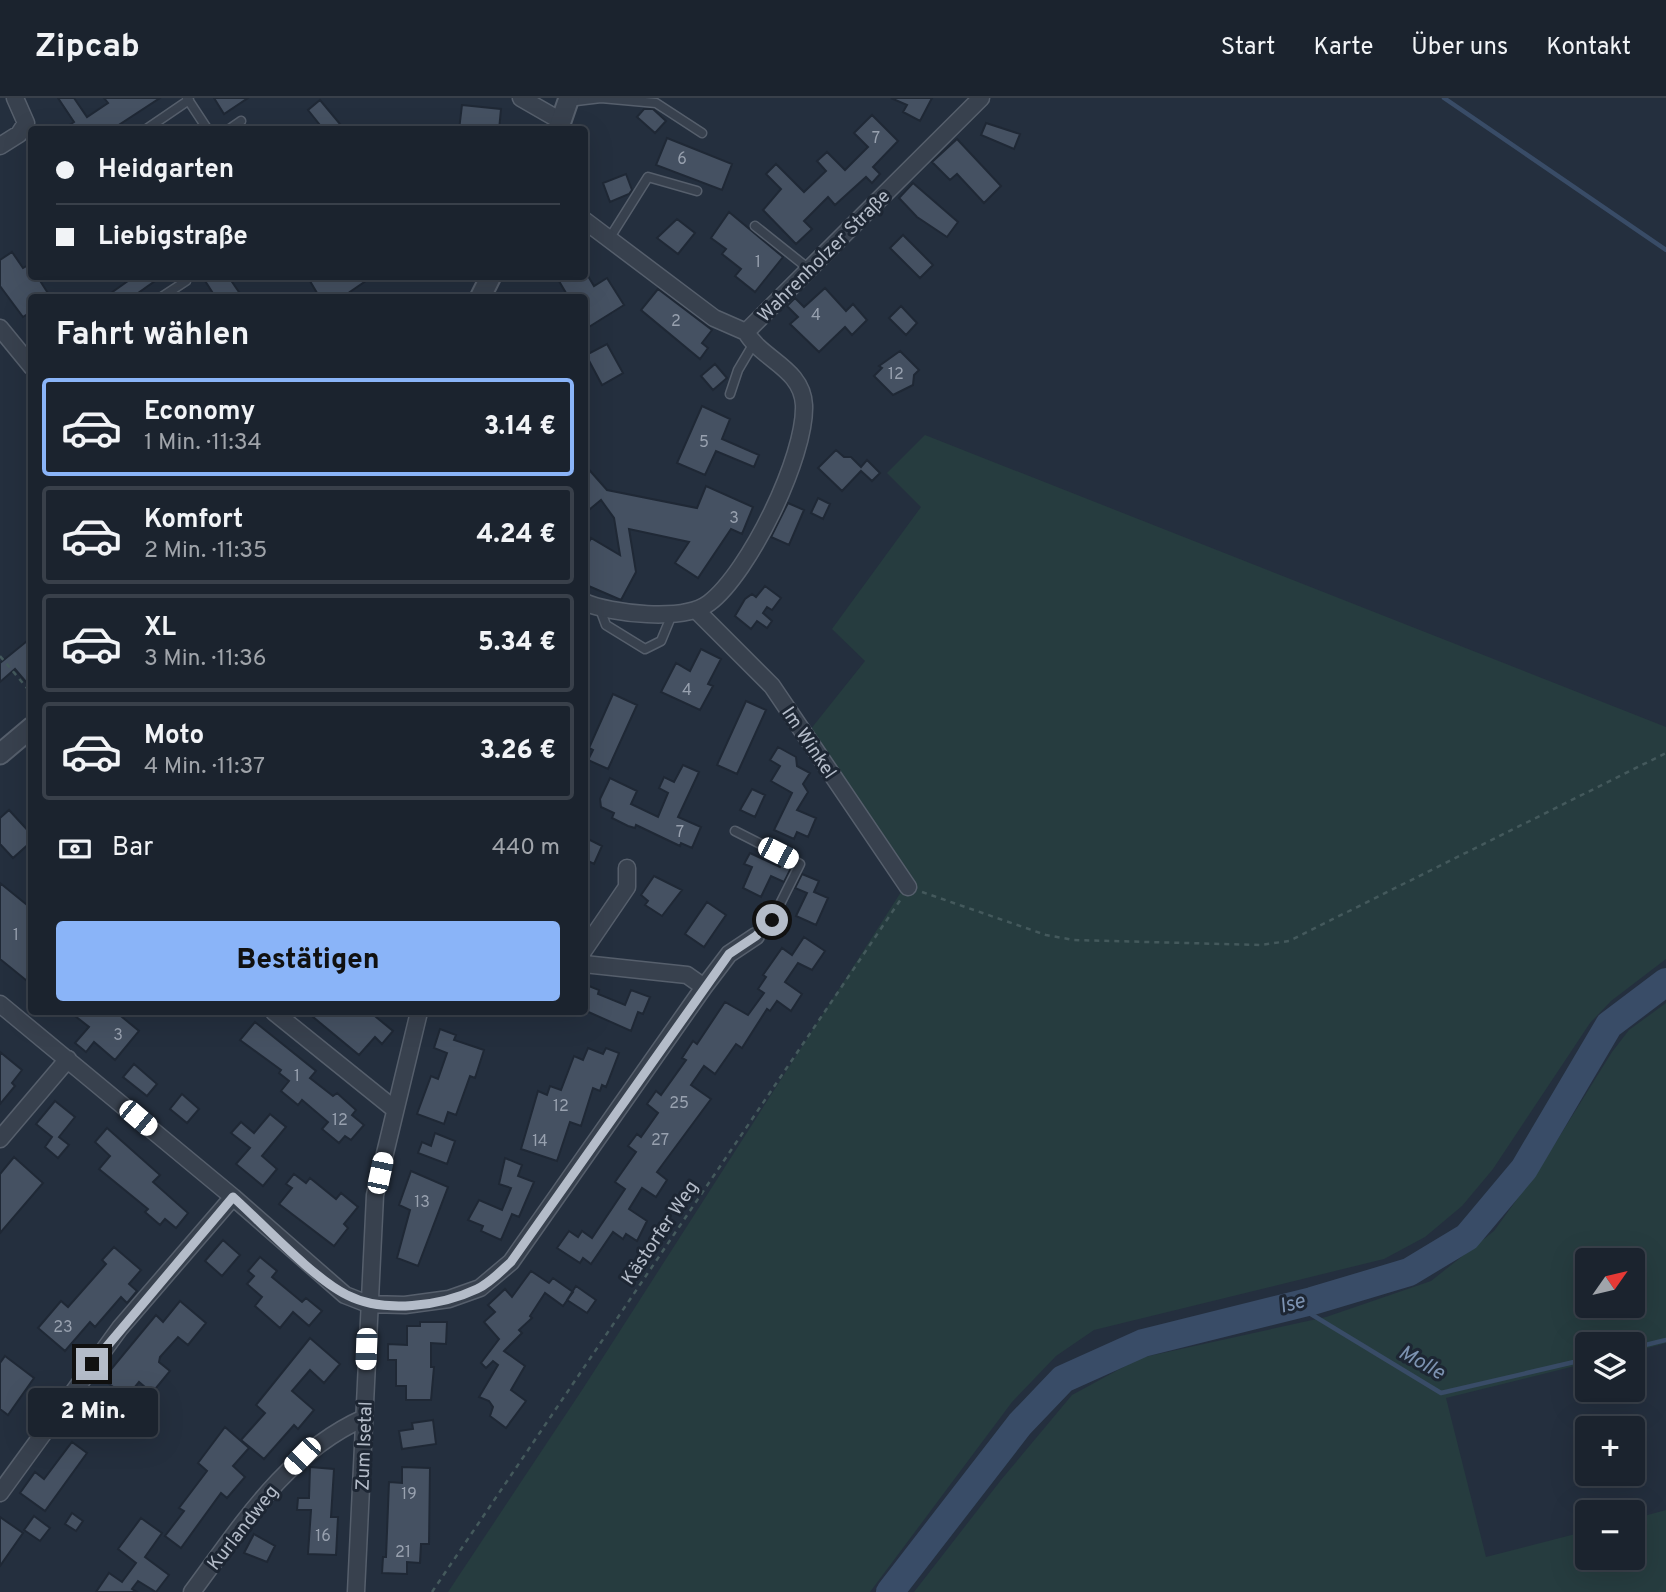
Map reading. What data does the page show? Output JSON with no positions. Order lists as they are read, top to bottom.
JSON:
{
  "streets": {
    "street": [
      "Wahrenholzer Straße",
      "Im Winkel",
      "Zum Isetal",
      "Kurlandweg"
    ],
    "path": ["Kästorfer Weg"]
  },
  "crossings": [
    ["Im Winkel", "Kästorfer Weg"],
    ["Zum Isetal", "Kurlandweg"]
  ],
  "water": ["Ise", "Molle"],
  "house_numbers": [
    "7",
    "6",
    "1",
    "4",
    "2",
    "12",
    "5",
    "3",
    "4",
    "7",
    "1",
    "3",
    "1",
    "25",
    "12",
    "12",
    "27",
    "14",
    "13",
    "23",
    "19",
    "16",
    "21"
  ],
  "north": "top right",
  "page": {
    "header": "Zipcab",
    "nav": [
      "Start",
      "Karte",
      "Über uns",
      "Kontakt"
    ],
    "banner": ["Heidgarten", "Liebigstraße"],
    "heading": "Fahrt wählen",
    "list": [
      {
        "name": "Economy",
        "note": "1 Min. · 11:34",
        "value": "3.14 €"
      },
      {
        "name": "Komfort",
        "note": "2 Min. · 11:35",
        "value": "4.24 €"
      },
      {
        "name": "XL",
        "note": "3 Min. · 11:36",
        "value": "5.34 €"
      },
      {
        "name": "Moto",
        "note": "4 Min. · 11:37",
        "value": "3.26 €"
      }
    ],
    "pay": ["Bar", "440 m"],
    "buttons": "Bestätigen",
    "map_buttons": ["+", "−"],
    "bubble": "2 Min."
  }
}
